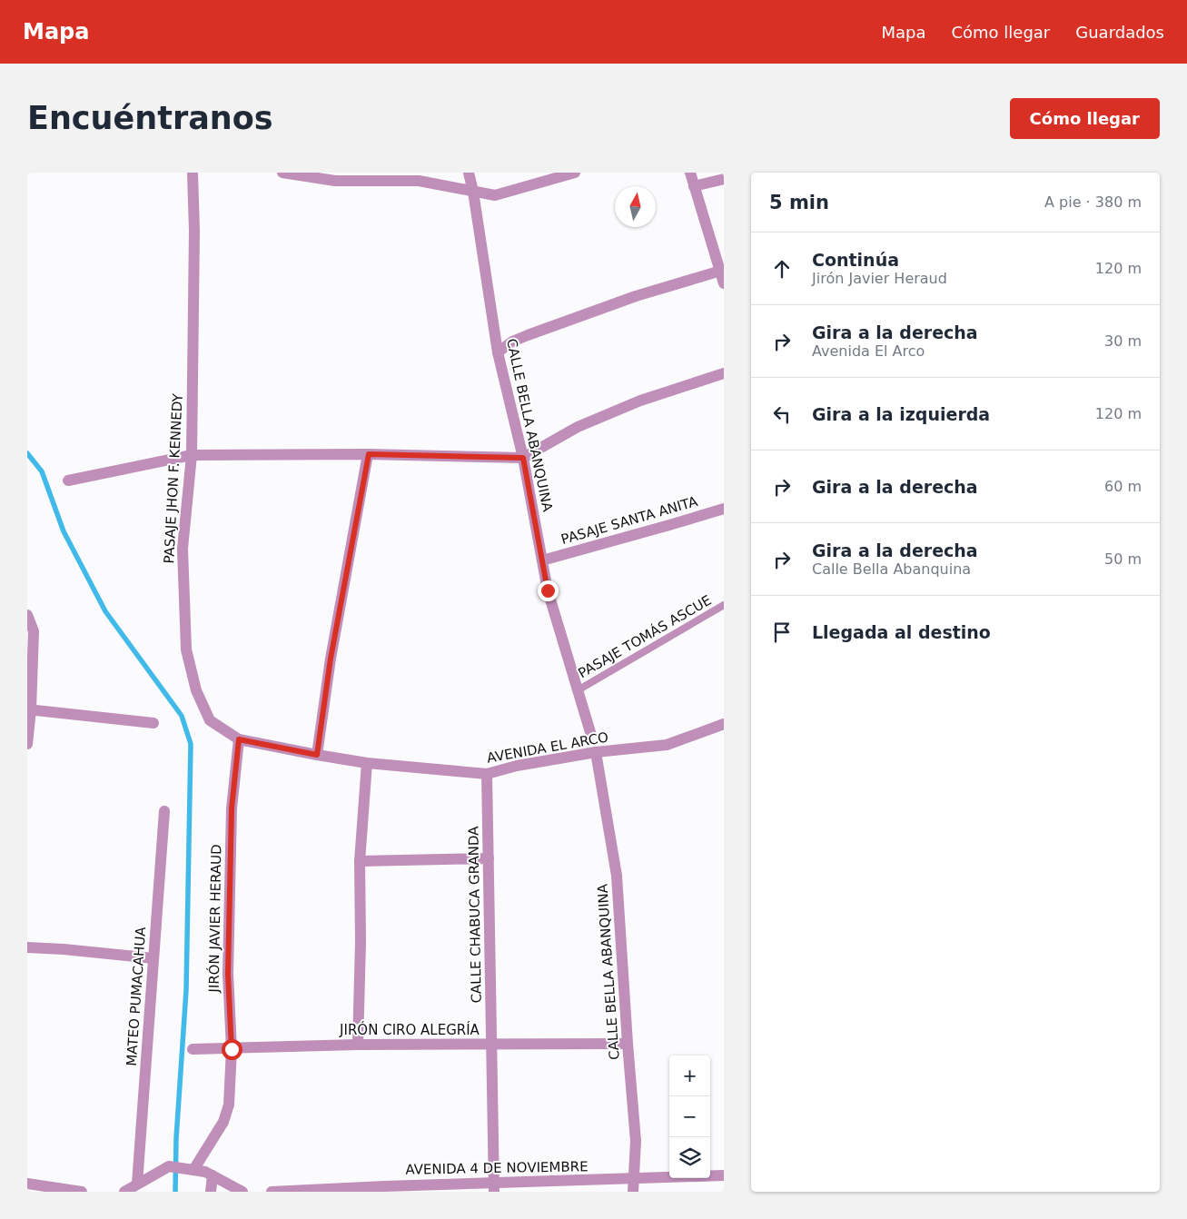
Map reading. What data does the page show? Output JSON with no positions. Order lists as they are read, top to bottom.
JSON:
{
  "streets": {
    "street": [
      "CALLE BELLA ABANQUINA",
      "PASAJE JHON F. KENNEDY",
      "PASAJE SANTA ANITA",
      "AVENIDA EL ARCO",
      "CALLE CHABUCA GRANDA",
      "JIRÓN JAVIER HERAUD",
      "MATEO PUMACAHUA",
      "JIRÓN CIRO ALEGRÍA",
      "AVENIDA 4 DE NOVIEMBRE"
    ],
    "lane": ["PASAJE TOMÁS ASCUE"]
  },
  "crossings": [
    ["CALLE BELLA ABANQUINA", "PASAJE SANTA ANITA"],
    ["CALLE BELLA ABANQUINA", "PASAJE TOMÁS ASCUE"],
    ["CALLE BELLA ABANQUINA", "AVENIDA EL ARCO"],
    ["CALLE BELLA ABANQUINA", "JIRÓN CIRO ALEGRÍA"],
    ["CALLE BELLA ABANQUINA", "AVENIDA 4 DE NOVIEMBRE"],
    ["PASAJE JHON F. KENNEDY", "AVENIDA EL ARCO"],
    ["PASAJE JHON F. KENNEDY", "JIRÓN JAVIER HERAUD"],
    ["AVENIDA EL ARCO", "CALLE CHABUCA GRANDA"],
    ["AVENIDA EL ARCO", "JIRÓN JAVIER HERAUD"],
    ["CALLE CHABUCA GRANDA", "JIRÓN CIRO ALEGRÍA"],
    ["CALLE CHABUCA GRANDA", "AVENIDA 4 DE NOVIEMBRE"],
    ["JIRÓN JAVIER HERAUD", "JIRÓN CIRO ALEGRÍA"]
  ],
  "north": "top",
  "page": {
    "header": "Mapa",
    "nav": ["Mapa", "Cómo llegar", "Guardados"],
    "buttons": "Cómo llegar",
    "title": "Encuéntranos",
    "heading": ["5 min", "A pie · 380 m"],
    "list": [
      ["Continúa", "Jirón Javier Heraud", "120 m"],
      ["Gira a la derecha", "Avenida El Arco", "30 m"],
      ["Gira a la izquierda", "120 m"],
      ["Gira a la derecha", "60 m"],
      ["Gira a la derecha", "Calle Bella Abanquina", "50 m"],
      "Llegada al destino"
    ],
    "map_buttons": ["+", "−"]
  }
}
